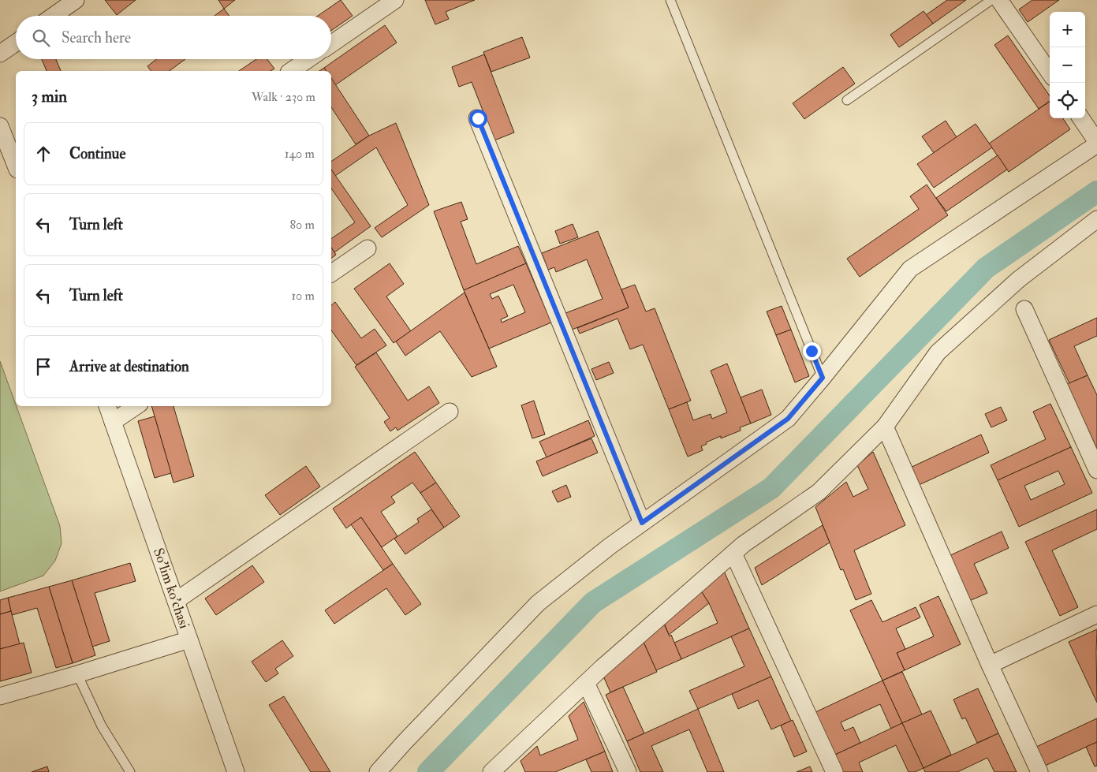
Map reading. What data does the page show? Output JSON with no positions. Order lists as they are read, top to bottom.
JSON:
{
  "streets": {
    "street": ["So'lim ko'chasi"]
  },
  "page": {
    "map_buttons": ["+", "−"],
    "search": "Search here",
    "heading": ["3 min", "Walk · 230 m"],
    "list": [
      ["Continue", "140 m"],
      ["Turn left", "80 m"],
      ["Turn left", "10 m"],
      "Arrive at destination"
    ]
  }
}
